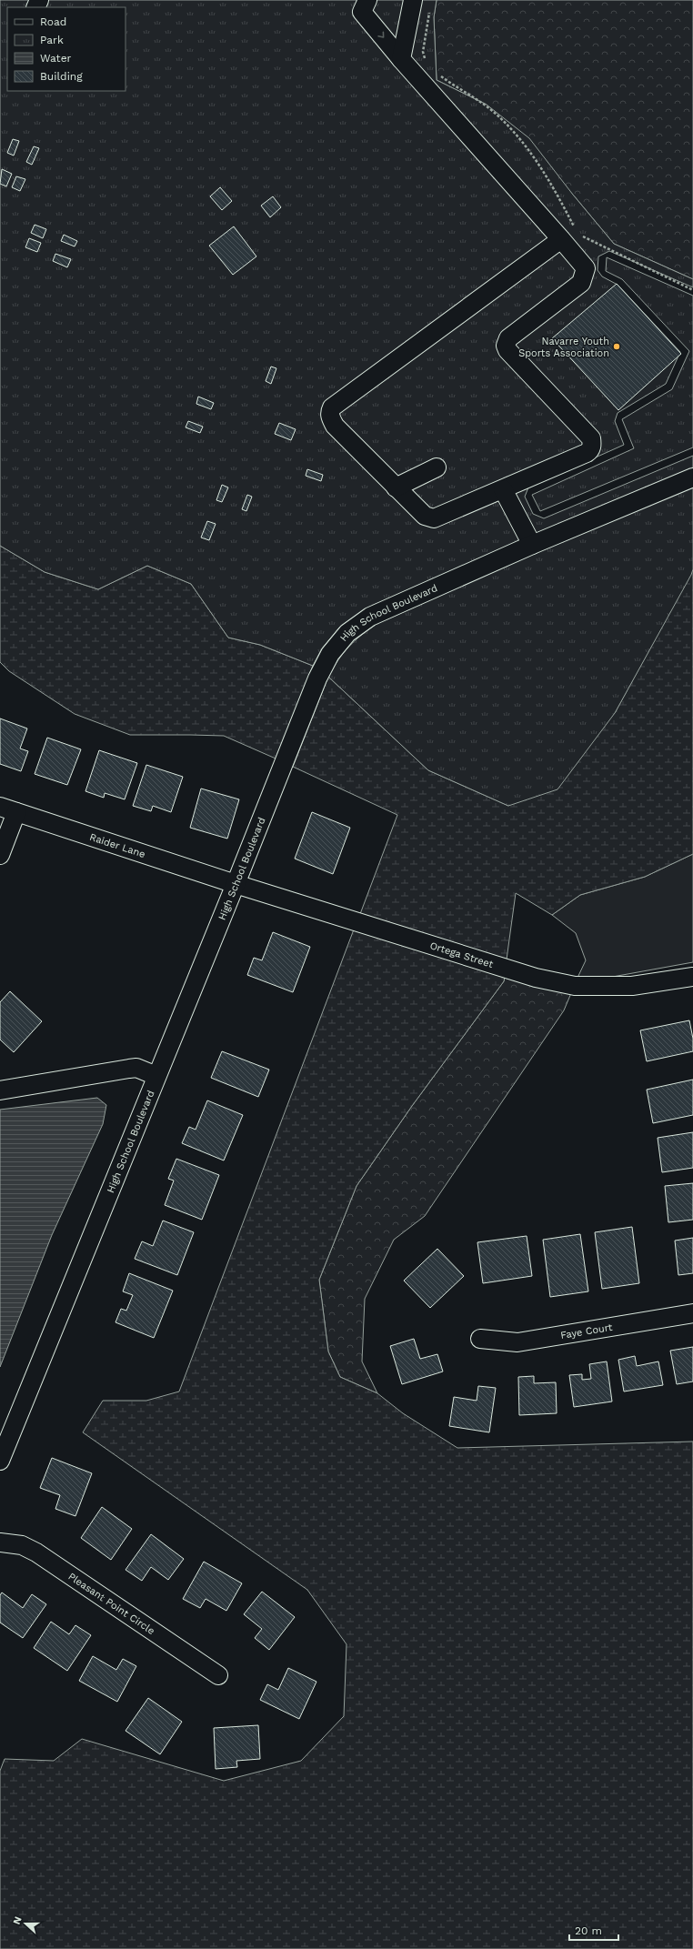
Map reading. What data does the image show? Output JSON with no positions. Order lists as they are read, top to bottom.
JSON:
{
  "streets": {
    "street": [
      "High School Boulevard",
      "Raider Lane",
      "Ortega Street",
      "Faye Court",
      "Pleasant Point Circle"
    ]
  },
  "crossings": [
    ["High School Boulevard", "Raider Lane"],
    ["High School Boulevard", "Ortega Street"],
    ["Raider Lane", "Ortega Street"]
  ],
  "places": ["Navarre Youth Sports Association"],
  "legend": [
    "Road",
    "Park",
    "Water",
    "Building"
  ],
  "scale_bar": "20 m",
  "north": "left"
}
